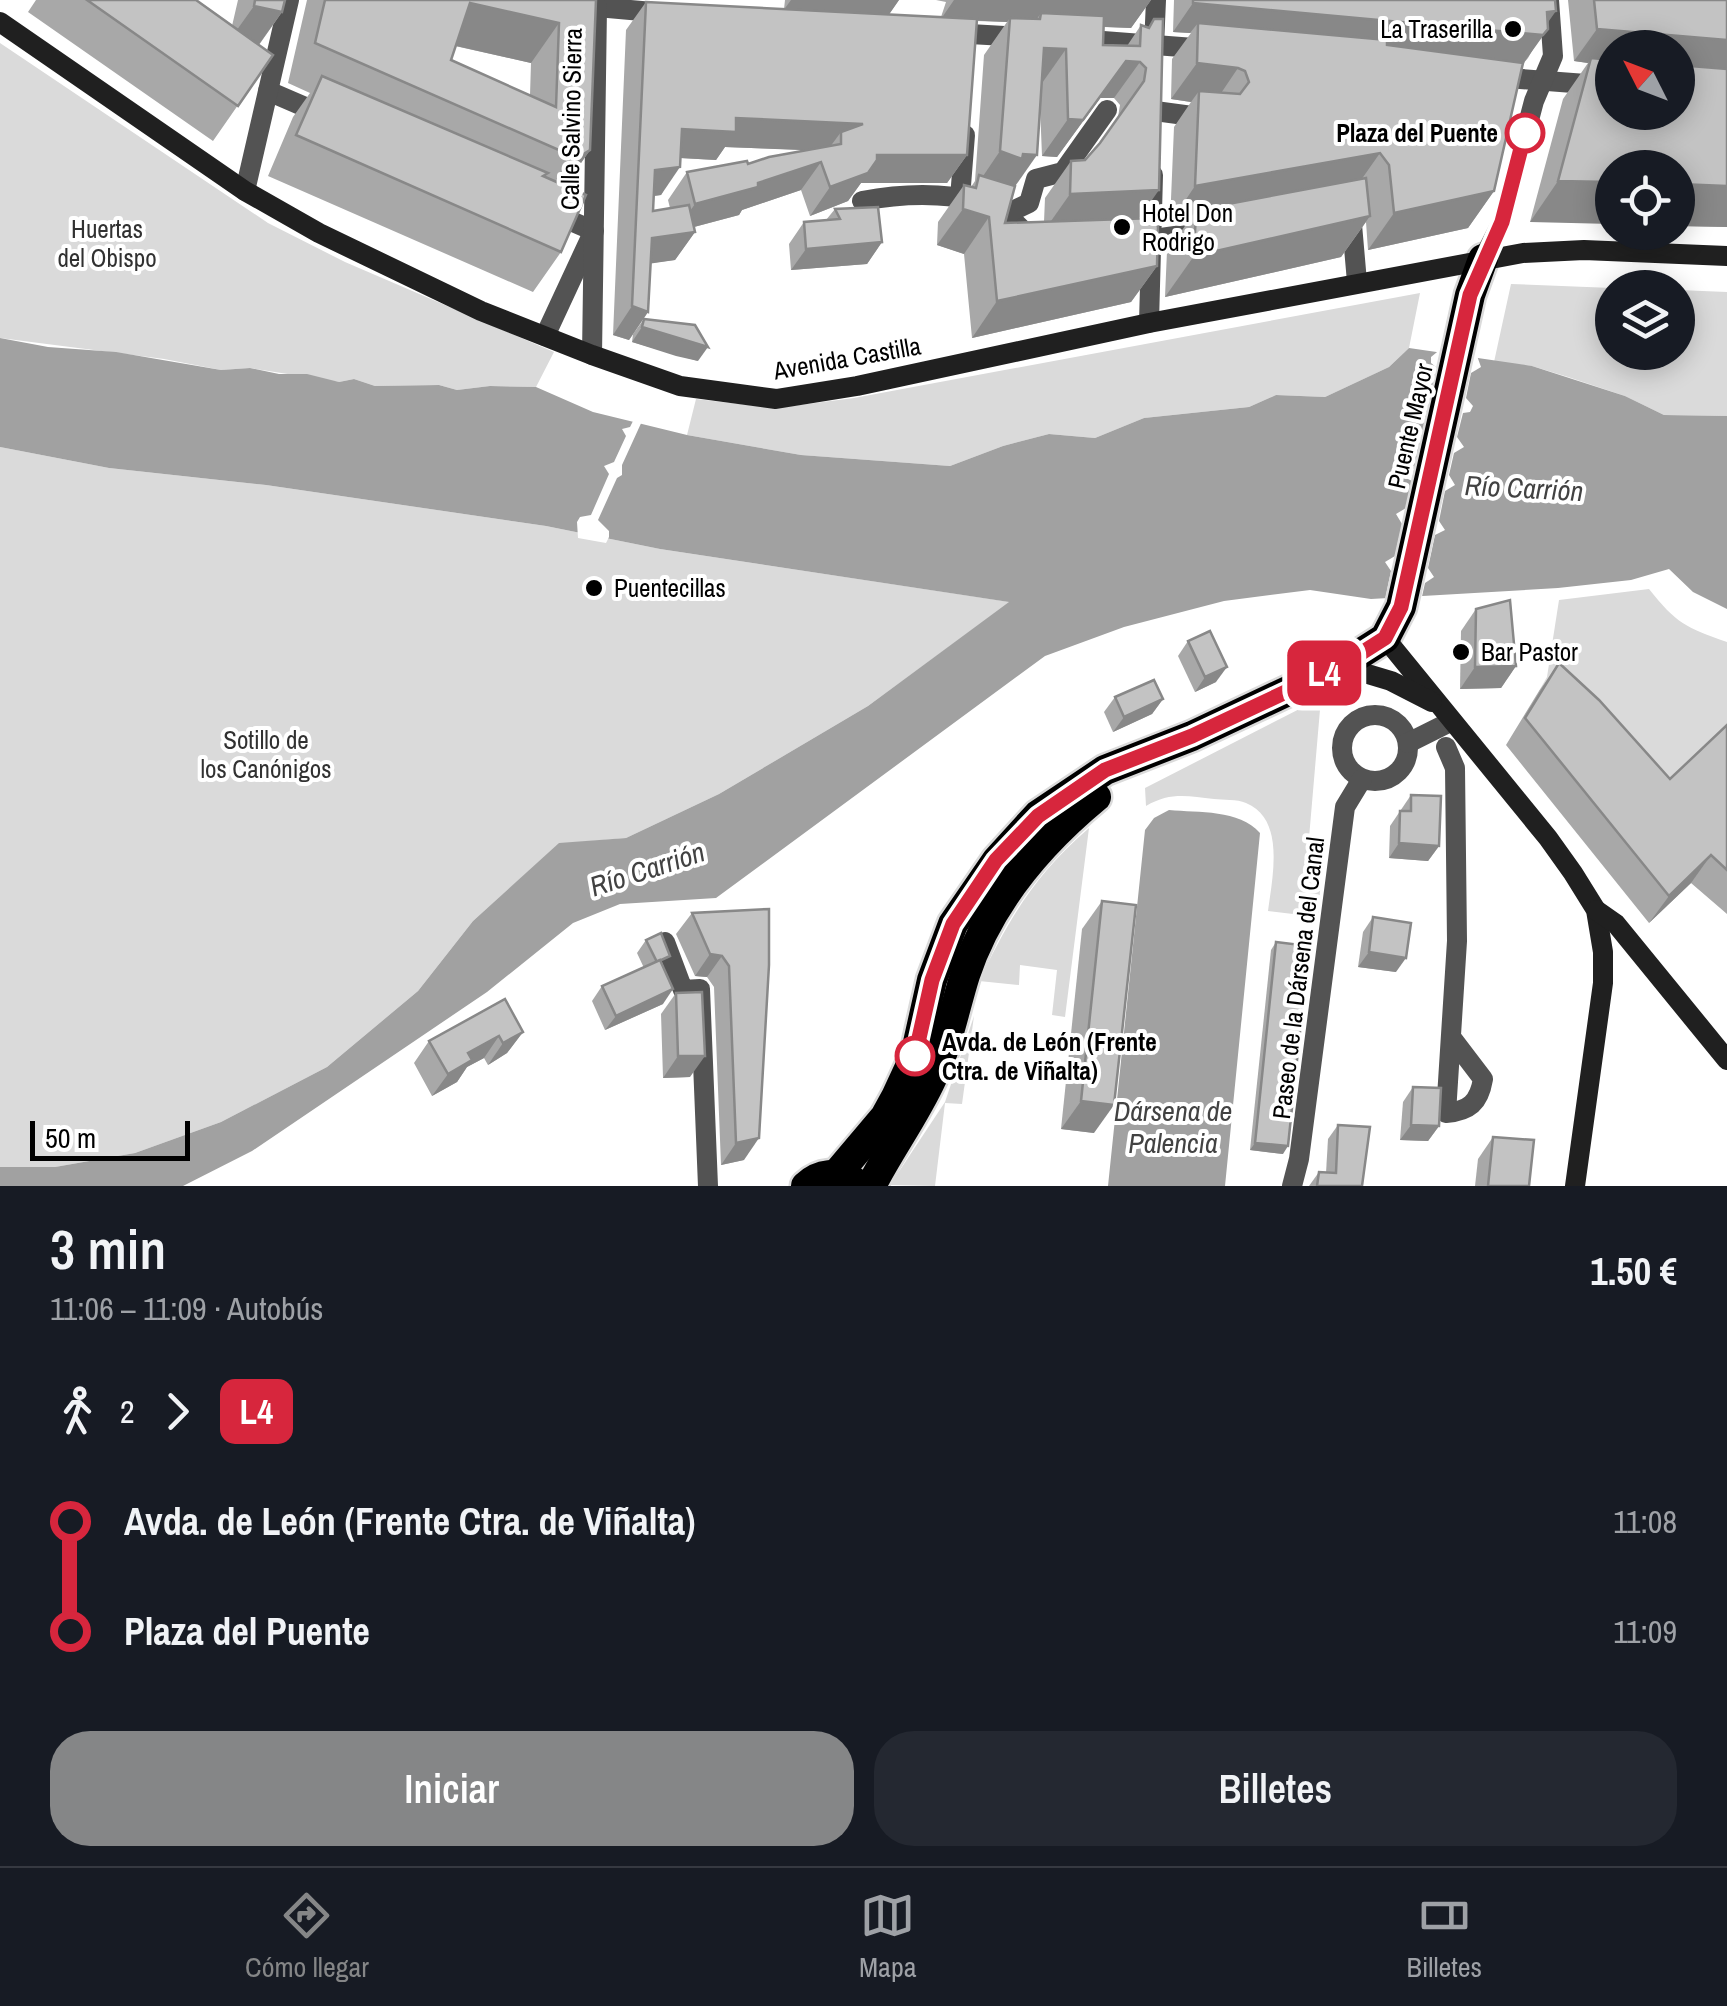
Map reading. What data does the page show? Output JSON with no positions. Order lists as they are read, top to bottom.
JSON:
{
  "streets": {
    "highway": ["Puente Mayor"],
    "main road": ["Avenida Castilla"],
    "street": ["Calle Salvino Sierra", "Paseo de la Dársena del Canal"]
  },
  "crossings": [
    ["Calle Salvino Sierra", "Avenida Castilla"],
    ["Avenida Castilla", "Puente Mayor"]
  ],
  "water": ["Río Carrión", "Dársena de Palencia"],
  "parks": ["Huertas del Obispo", "Sotillo de los Canónigos"],
  "places": [
    "La Traserilla",
    "Plaza del Puente",
    "Hotel Don Rodrigo",
    "Puentecillas",
    "Bar Pastor",
    "Avda. de León (Frente Ctra. de Viñalta)"
  ],
  "lines": ["bus line L4"],
  "scale_bar": "50 m",
  "north": "top left",
  "page": {
    "on_map": "L4",
    "scale": "50 m",
    "heading": ["3 min", "11:06 – 11:09 · Autobús", "1.50 €"],
    "legs": ["2", "L4"],
    "list": [
      {
        "name": "Avda. de León (Frente Ctra. de Viñalta)",
        "value": "11:08"
      },
      {
        "name": "Plaza del Puente",
        "value": "11:09"
      }
    ],
    "buttons": ["Iniciar", "Billetes"],
    "tabs": ["Cómo llegar", "Mapa", "Billetes"]
  }
}
